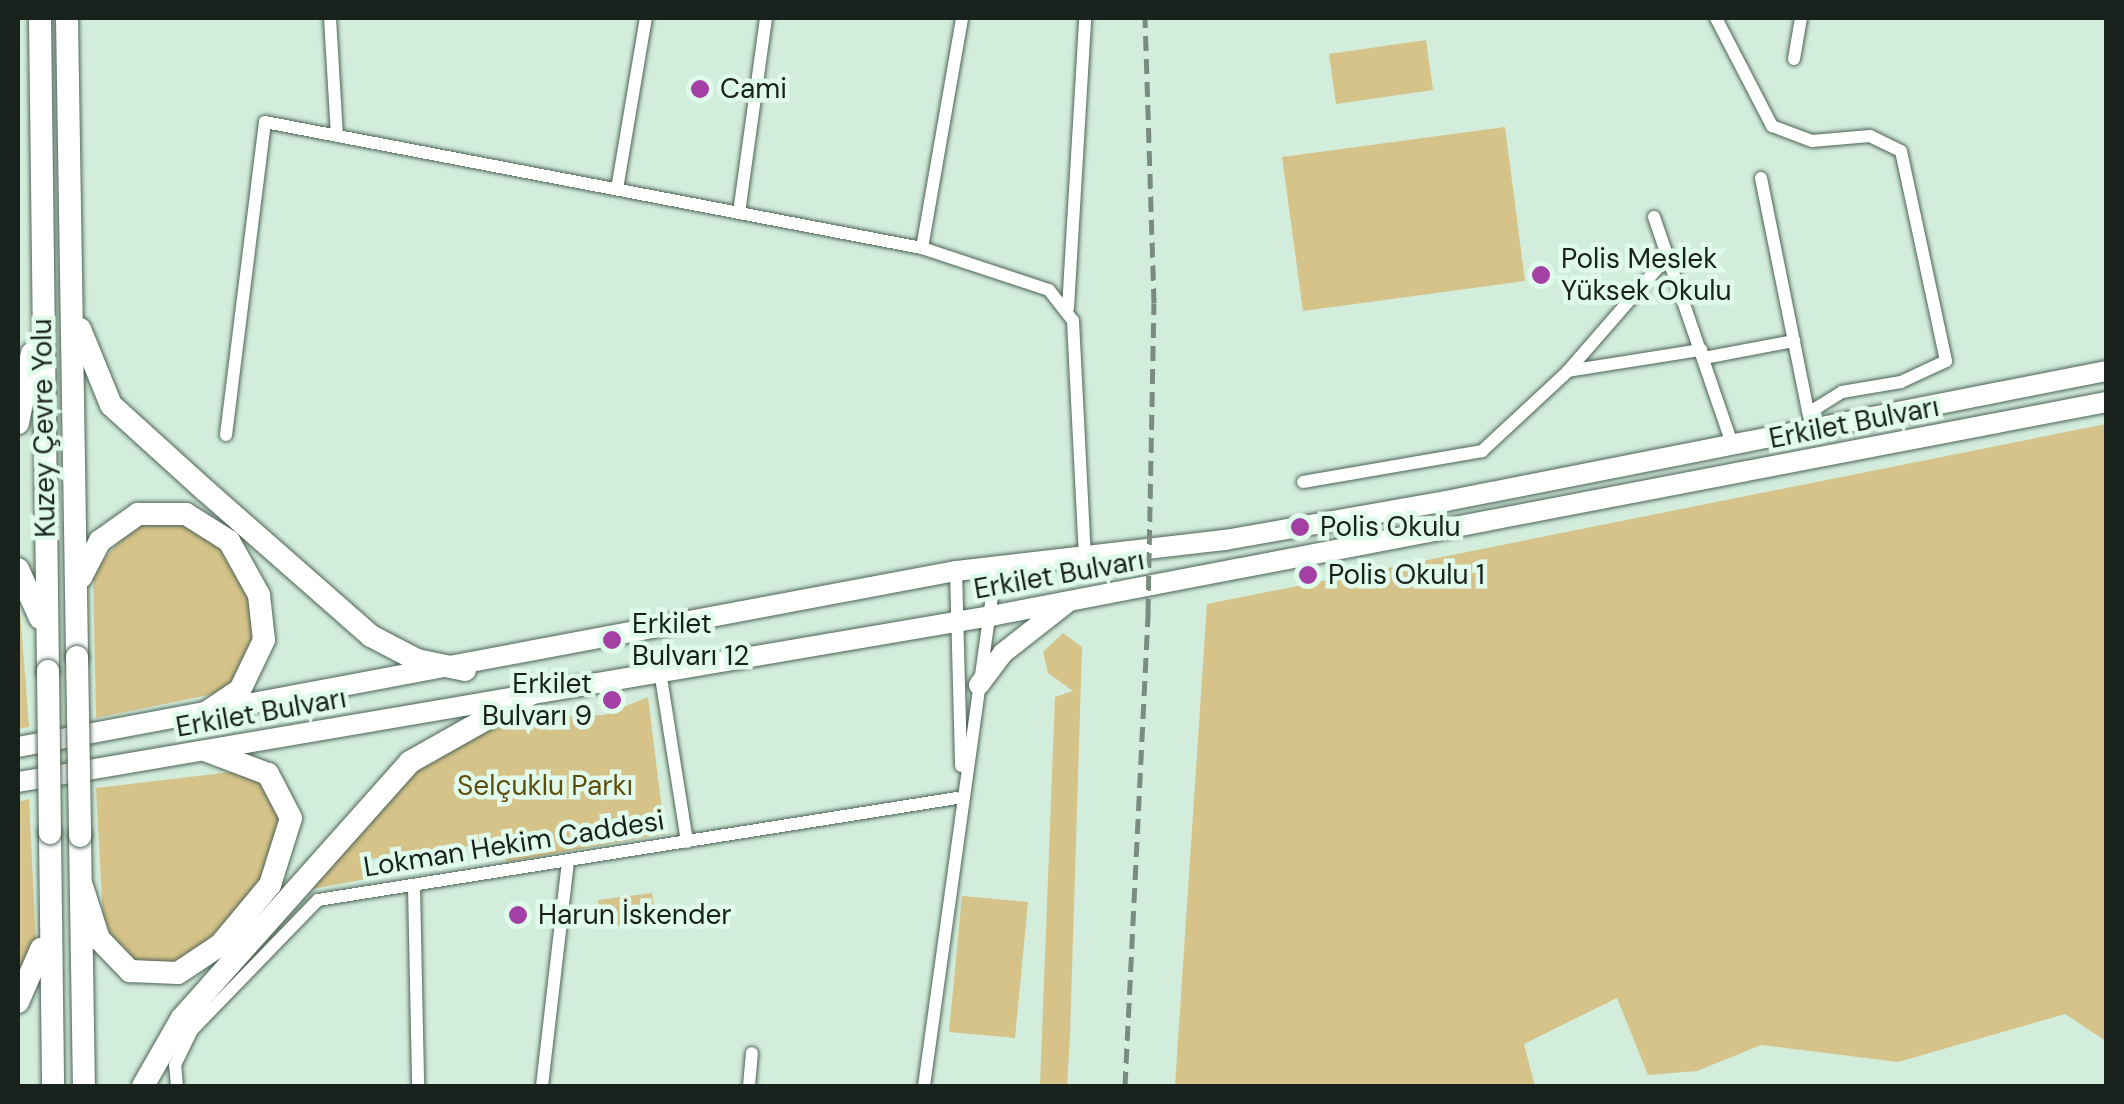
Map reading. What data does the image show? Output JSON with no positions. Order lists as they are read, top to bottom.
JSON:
{
  "streets": {
    "highway": ["Kuzey Çevre Yolu"],
    "main road": ["Erkilet Bulvarı"],
    "street": ["Lokman Hekim Caddesi"]
  },
  "parks": ["Selçuklu Parkı"],
  "places": [
    "Cami",
    "Polis Meslek Yüksek Okulu",
    "Polis Okulu",
    "Polis Okulu 1",
    "Erkilet Bulvarı 12",
    "Erkilet Bulvarı 9",
    "Harun İskender"
  ]
}
